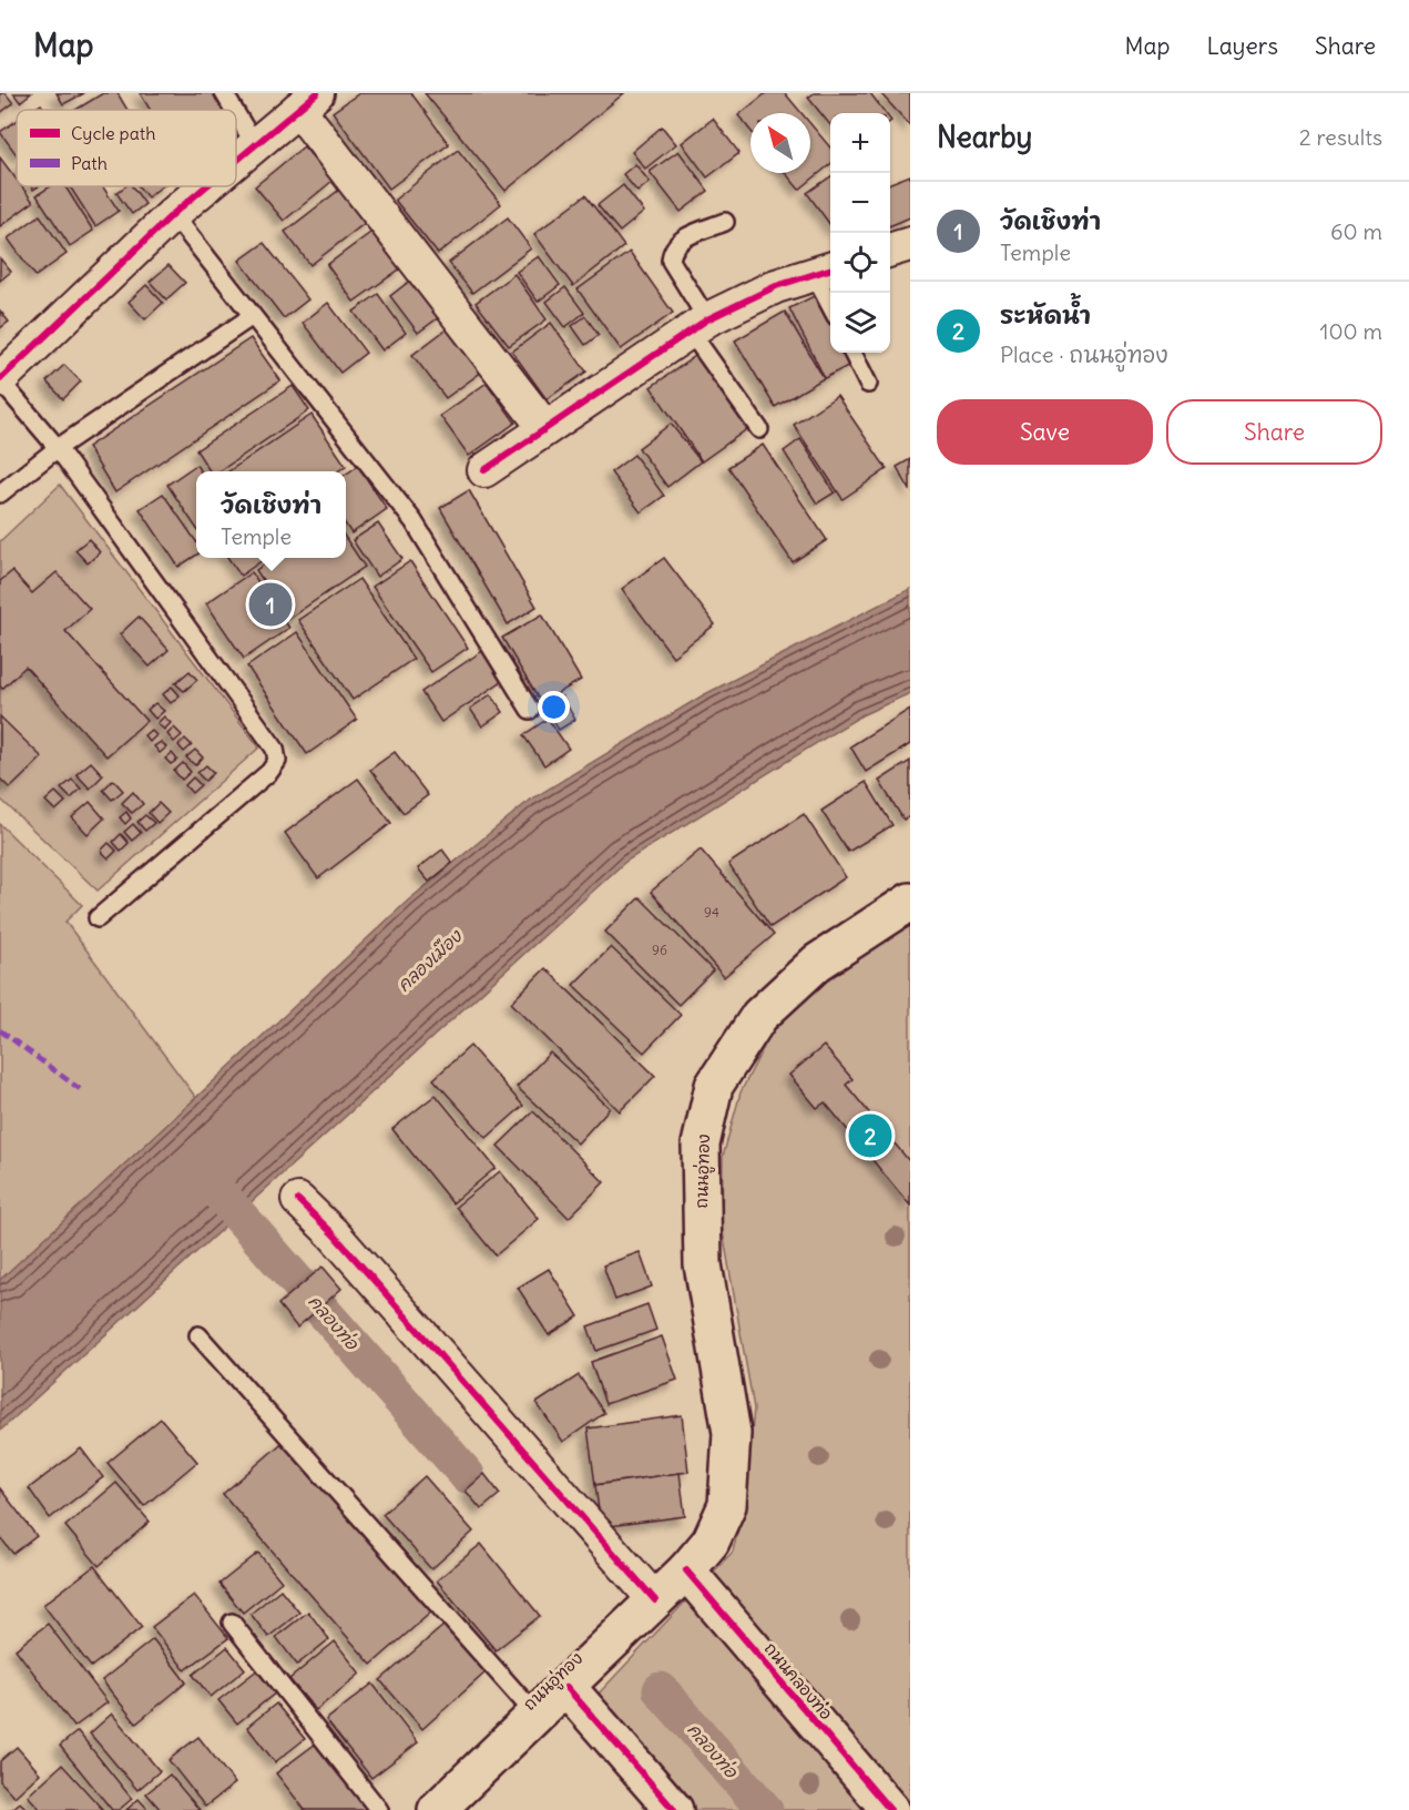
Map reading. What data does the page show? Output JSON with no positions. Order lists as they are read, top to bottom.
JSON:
{
  "streets": {
    "main road": ["ถนนอู่ทอง", "ถนนคลองท่อ"]
  },
  "crossings": [
    ["ถนนอู่ทอง", "ถนนคลองท่อ"]
  ],
  "water": ["คลองเมือง", "คลองท่อ"],
  "house_numbers": ["94", "96"],
  "legend": ["Cycle path", "Path"],
  "north": "top left",
  "page": {
    "header": "Map",
    "nav": ["Map", "Layers", "Share"],
    "heading": ["Nearby", "2 results"],
    "map_buttons": ["+", "−"],
    "list": [
      {
        "mark": "1",
        "name": "วัดเชิงท่า",
        "note": "Temple",
        "value": "60 m"
      },
      {
        "mark": "2",
        "name": "ระหัดน้ำ",
        "note": "Place · ถนนอู่ทอง",
        "value": "100 m"
      }
    ],
    "buttons": ["Save", "Share"],
    "popup": ["วัดเชิงท่า", "Temple"],
    "pins": ["1", "2"]
  }
}
